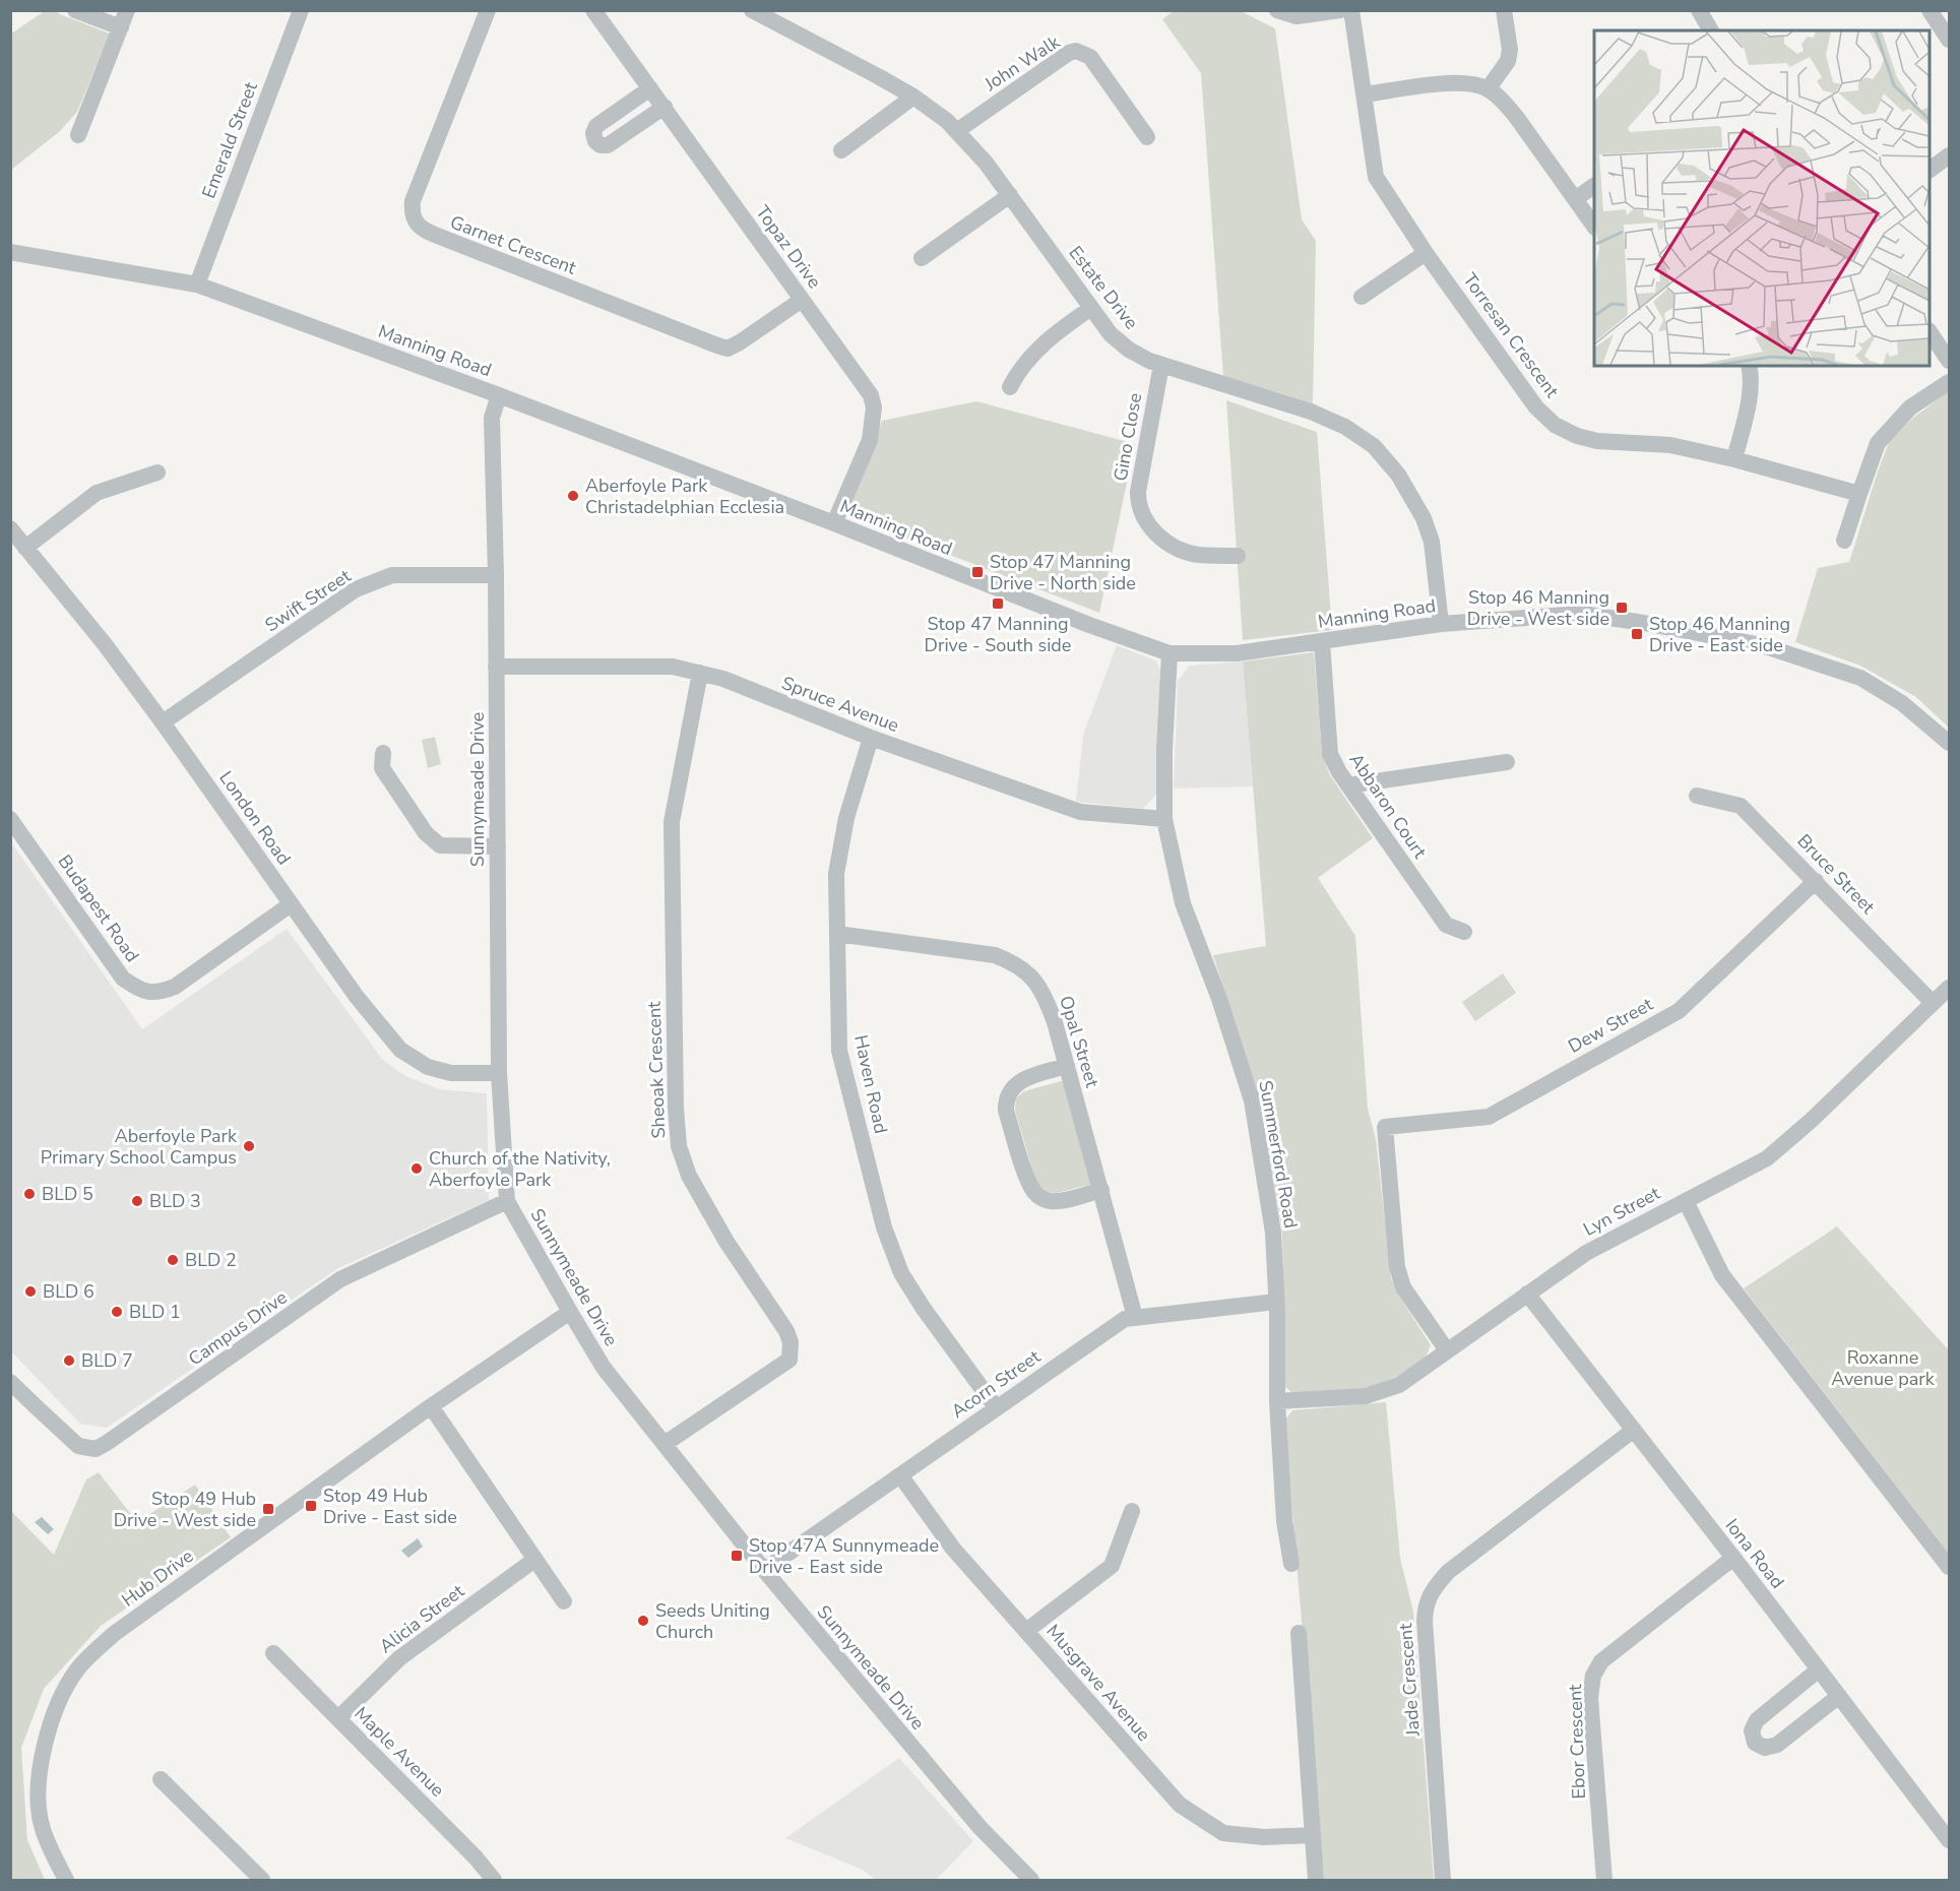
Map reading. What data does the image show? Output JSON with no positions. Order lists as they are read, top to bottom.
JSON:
{
  "streets": {
    "street": [
      "John Walk",
      "Emerald Street",
      "Garnet Crescent",
      "Topaz Drive",
      "Estate Drive",
      "Torresan Crescent",
      "Manning Road",
      "Gino Close",
      "Swift Street",
      "Spruce Avenue",
      "Sunnymeade Drive",
      "Abbaron Court",
      "London Road",
      "Bruce Street",
      "Budapest Road",
      "Dew Street",
      "Opal Street",
      "Sheoak Crescent",
      "Haven Road",
      "Summerford Road",
      "Lyn Street",
      "Campus Drive",
      "Acorn Street",
      "Iona Road",
      "Hub Drive",
      "Alicia Street",
      "Jade Crescent",
      "Musgrave Avenue",
      "Ebor Crescent",
      "Maple Avenue"
    ]
  },
  "crossings": [
    ["John Walk", "Estate Drive"],
    ["Emerald Street", "Manning Road"],
    ["Garnet Crescent", "Topaz Drive"],
    ["Topaz Drive", "Manning Road"],
    ["Estate Drive", "Manning Road"],
    ["Estate Drive", "Gino Close"],
    ["Manning Road", "Sunnymeade Drive"],
    ["Manning Road", "Abbaron Court"],
    ["Manning Road", "Summerford Road"],
    ["Swift Street", "Sunnymeade Drive"],
    ["Swift Street", "London Road"],
    ["Spruce Avenue", "Sunnymeade Drive"],
    ["Spruce Avenue", "Sheoak Crescent"],
    ["Spruce Avenue", "Haven Road"],
    ["Spruce Avenue", "Summerford Road"],
    ["Sunnymeade Drive", "London Road"],
    ["Sunnymeade Drive", "Sheoak Crescent"],
    ["Sunnymeade Drive", "Campus Drive"],
    ["Sunnymeade Drive", "Acorn Street"],
    ["Sunnymeade Drive", "Hub Drive"],
    ["London Road", "Budapest Road"],
    ["Bruce Street", "Dew Street"],
    ["Bruce Street", "Lyn Street"],
    ["Dew Street", "Lyn Street"],
    ["Opal Street", "Haven Road"],
    ["Opal Street", "Acorn Street"],
    ["Haven Road", "Acorn Street"],
    ["Summerford Road", "Lyn Street"],
    ["Summerford Road", "Acorn Street"],
    ["Lyn Street", "Iona Road"],
    ["Acorn Street", "Musgrave Avenue"],
    ["Iona Road", "Jade Crescent"],
    ["Iona Road", "Ebor Crescent"],
    ["Alicia Street", "Maple Avenue"]
  ],
  "parks": ["Roxanne Avenue park"],
  "places": {
    "other": [
      "Aberfoyle Park Christadelphian Ecclesia",
      "Aberfoyle Park Primary School Campus",
      "Church of the Nativity, Aberfoyle Park",
      "BLD 5",
      "BLD 3",
      "BLD 2",
      "BLD 6",
      "BLD 1",
      "BLD 7",
      "Seeds Uniting Church"
    ],
    "transit": [
      "Stop 47 Manning Drive - North side",
      "Stop 47 Manning Drive - South side",
      "Stop 46 Manning Drive - West side",
      "Stop 46 Manning Drive - East side",
      "Stop 49 Hub Drive - East side",
      "Stop 49 Hub Drive - West side",
      "Stop 47A Sunnymeade Drive - East side"
    ]
  }
}
